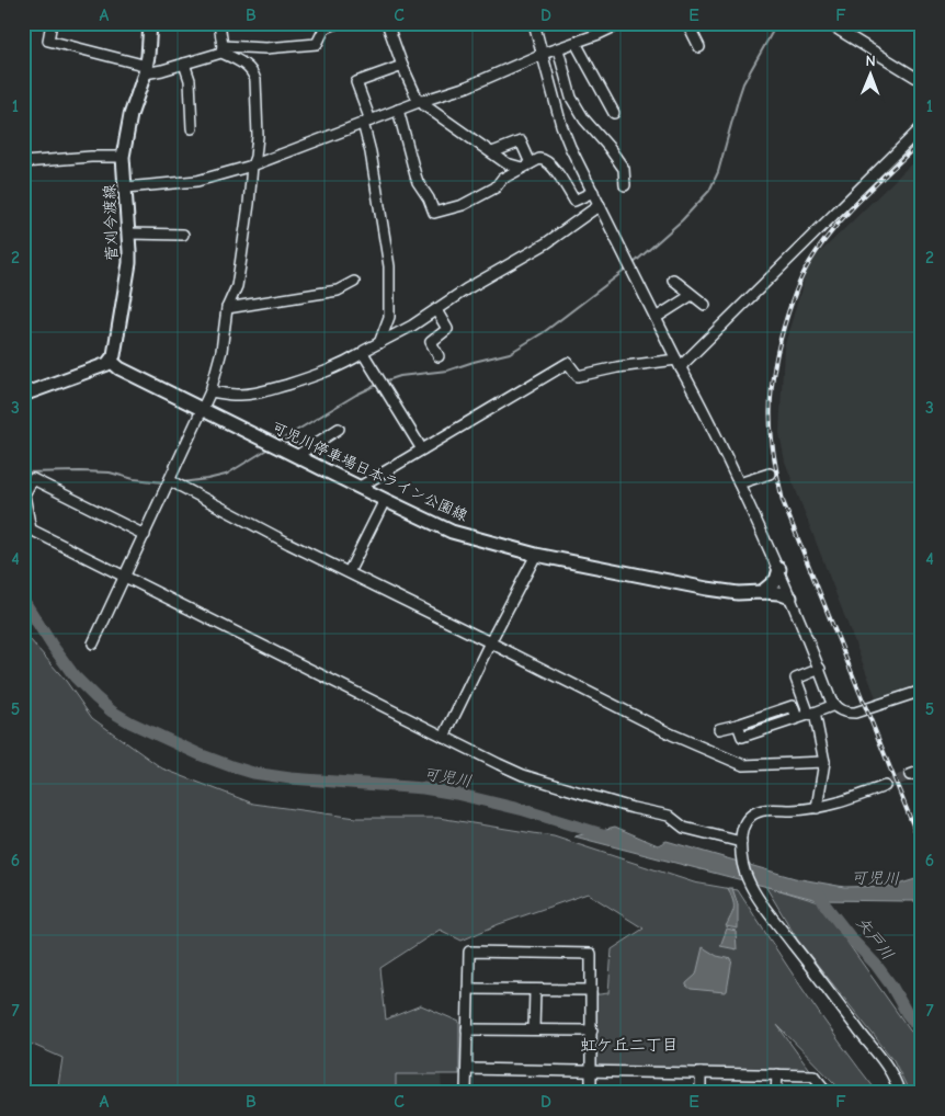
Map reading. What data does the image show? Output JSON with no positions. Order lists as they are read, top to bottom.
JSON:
{
  "streets": {
    "main road": ["菅刈今渡線", "可児川停車場日本ライン公園線"]
  },
  "crossings": [
    ["菅刈今渡線", "可児川停車場日本ライン公園線"]
  ],
  "districts": ["虹ケ丘二丁目"],
  "water": ["可児川", "矢戸川"],
  "north": "top",
  "grid": {
    "columns": [
      "A",
      "B",
      "C",
      "D",
      "E",
      "F"
    ],
    "rows": [
      "1",
      "2",
      "3",
      "4",
      "5",
      "6",
      "7"
    ]
  }
}
